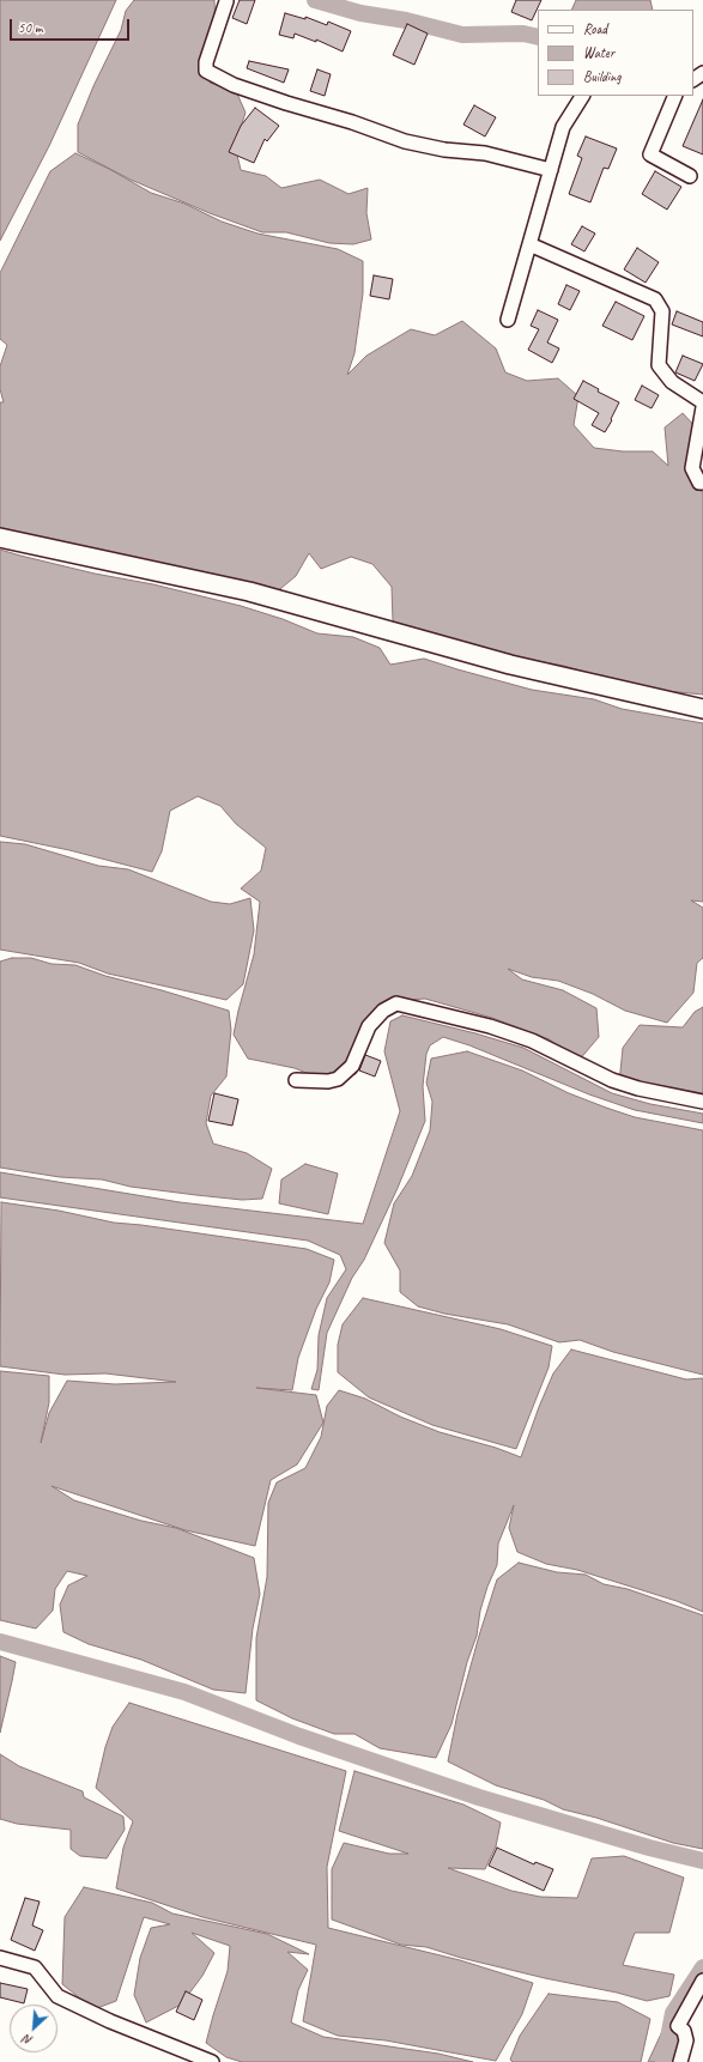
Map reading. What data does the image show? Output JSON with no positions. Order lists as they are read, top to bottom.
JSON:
{
  "legend": ["Road", "Water", "Building"],
  "scale_bar": "50 m",
  "north": "bottom left"
}
